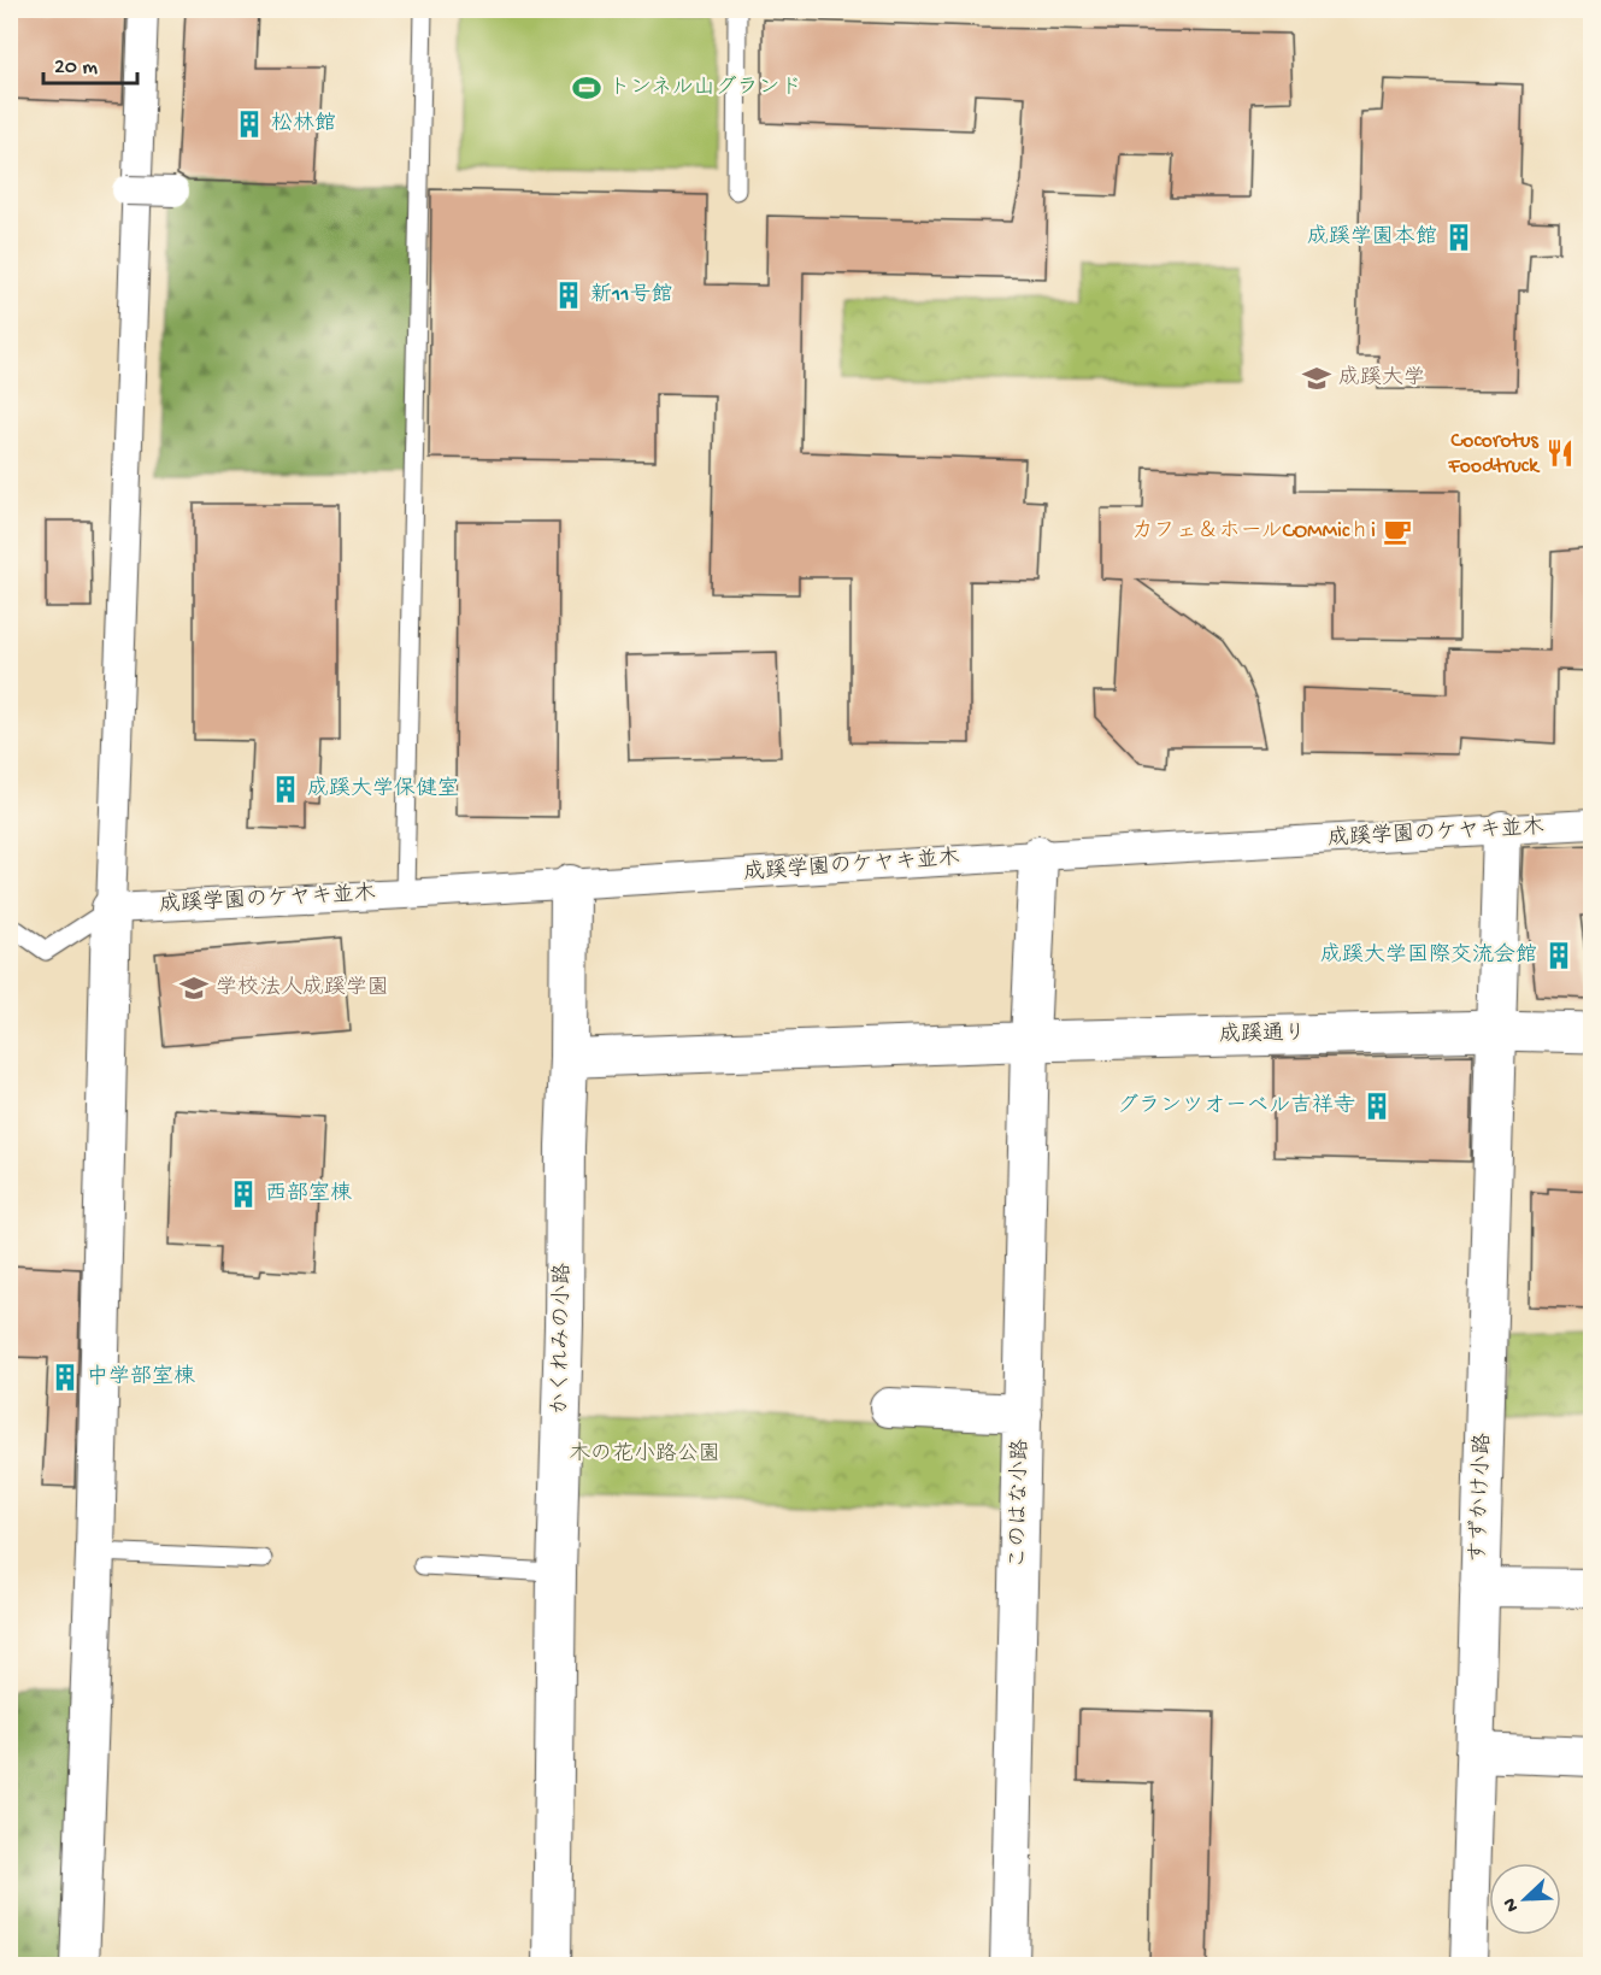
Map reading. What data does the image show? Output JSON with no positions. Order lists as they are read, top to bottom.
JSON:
{
  "streets": {
    "street": [
      "成蹊学園のケヤキ並木",
      "成蹊通り",
      "かくれみの小路",
      "すずかけ小路",
      "このはな小路"
    ]
  },
  "crossings": [
    ["成蹊学園のケヤキ並木", "かくれみの小路"],
    ["成蹊学園のケヤキ並木", "すずかけ小路"],
    ["成蹊学園のケヤキ並木", "このはな小路"],
    ["成蹊通り", "すずかけ小路"],
    ["成蹊通り", "このはな小路"]
  ],
  "parks": ["木の花小路公園"],
  "places": {
    "sports": ["トンネル山グランド"],
    "building": [
      "松林館",
      "成蹊学園本館",
      "新11号館",
      "成蹊大学保健室",
      "成蹊大学国際交流会館",
      "グランツオーベル吉祥寺",
      "西部室棟",
      "中学部室棟"
    ],
    "school or university": ["成蹊大学", "学校法人成蹊学園"],
    "restaurant": ["Cocorotus Foodtruck"],
    "cafe": ["カフェ＆ホールCOMMicｈi"]
  },
  "scale_bar": "20 m",
  "north": "bottom left"
}
